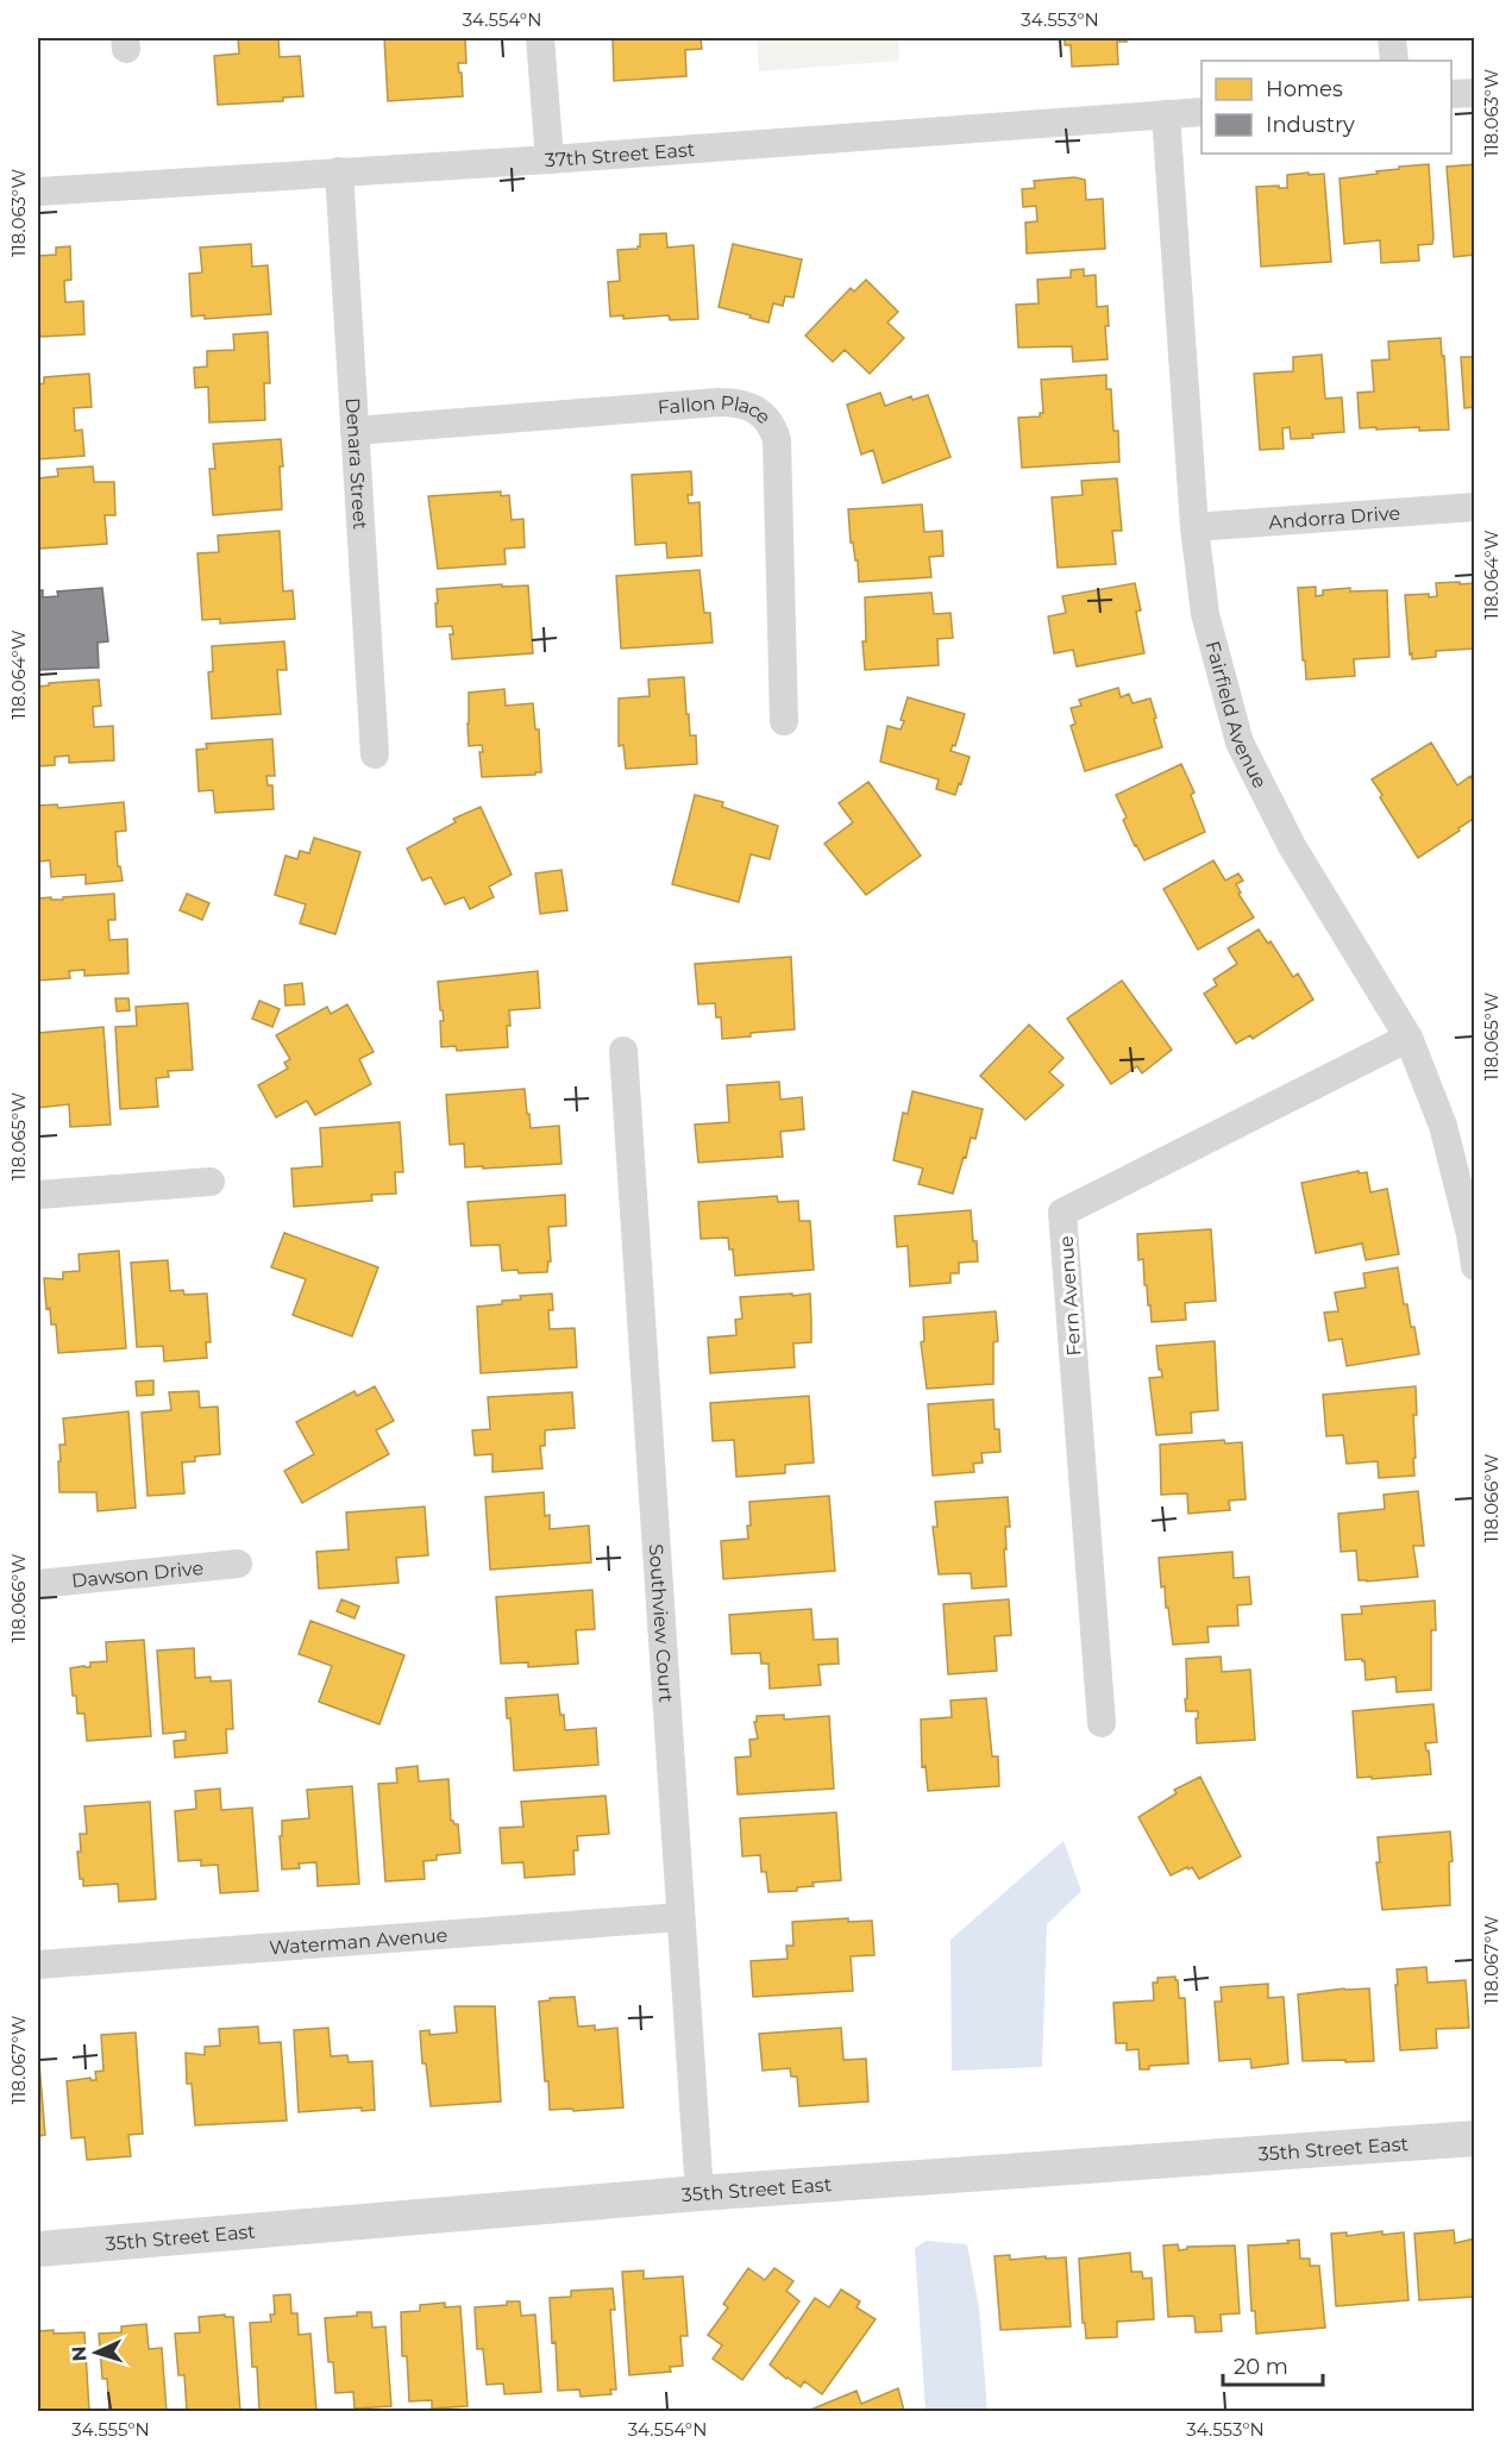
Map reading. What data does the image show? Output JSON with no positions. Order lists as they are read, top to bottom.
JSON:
{
  "streets": {
    "street": [
      "37th Street East",
      "Fallon Place",
      "Denara Street",
      "Andorra Drive",
      "Fairfield Avenue",
      "Fern Avenue",
      "Dawson Drive",
      "Southview Court",
      "Waterman Avenue",
      "35th Street East"
    ]
  },
  "crossings": [
    ["37th Street East", "Denara Street"],
    ["37th Street East", "Fairfield Avenue"],
    ["Fallon Place", "Denara Street"],
    ["Andorra Drive", "Fairfield Avenue"],
    ["Fairfield Avenue", "Fern Avenue"],
    ["Southview Court", "Waterman Avenue"],
    ["Southview Court", "35th Street East"]
  ],
  "legend": ["Homes", "Industry"],
  "scale_bar": "20 m",
  "north": "left",
  "coordinates": [
    "34.554°N",
    "34.553°N",
    "118.063°W",
    "118.064°W",
    "118.065°W",
    "118.066°W",
    "118.067°W",
    "34.555°N"
  ]
}
